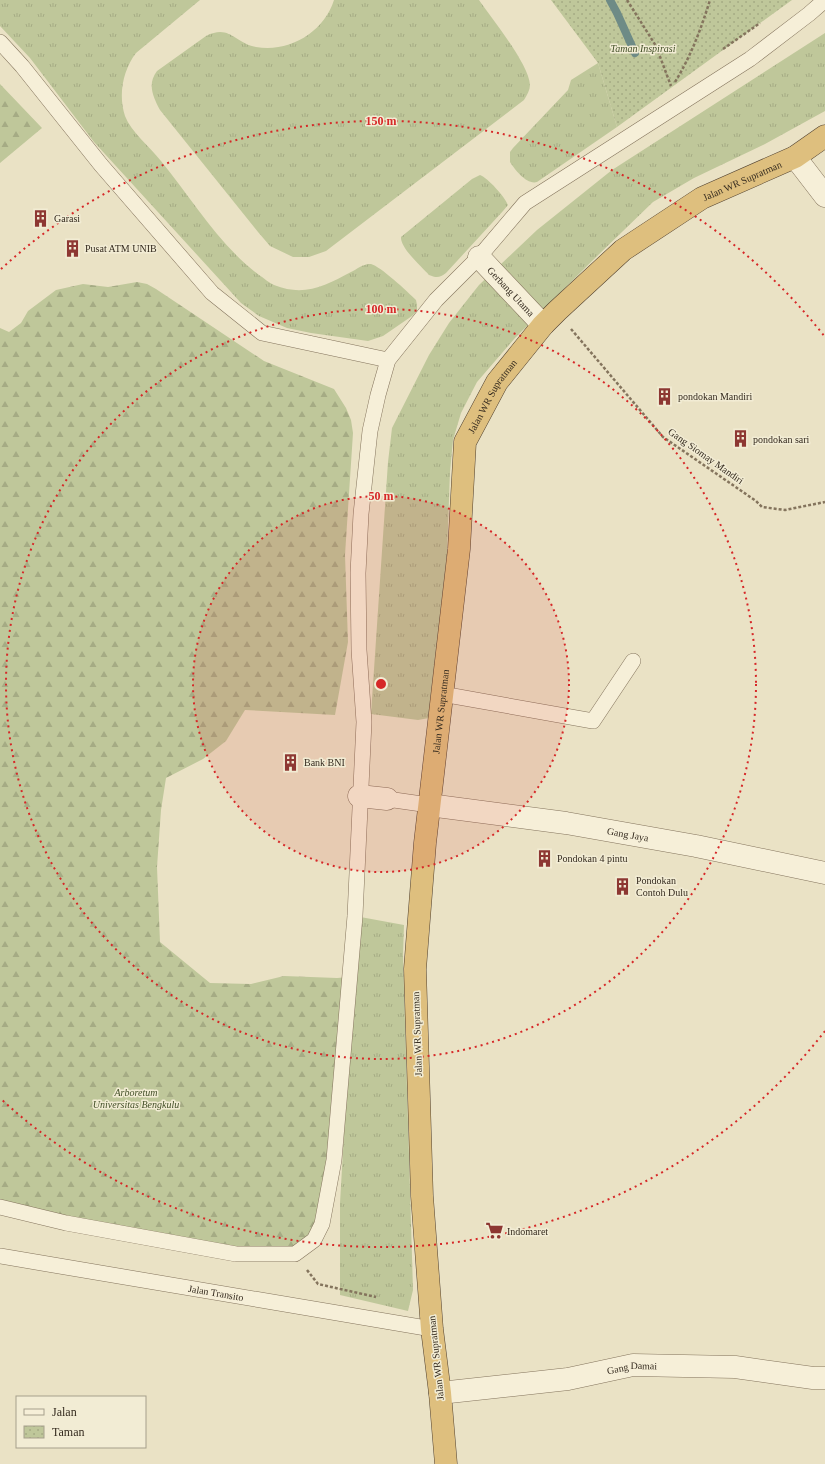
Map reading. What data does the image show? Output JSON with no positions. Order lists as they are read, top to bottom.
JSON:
{
  "streets": {
    "highway": ["Jalan WR Supratman"],
    "street": ["Gerbang Utama", "Gang Jaya", "Gang Damai"],
    "lane": ["Jalan Transito"],
    "path": ["Gang Siomay Mandiri"]
  },
  "crossings": [
    ["Jalan WR Supratman", "Gerbang Utama"],
    ["Jalan WR Supratman", "Gang Siomay Mandiri"],
    ["Jalan WR Supratman", "Gang Jaya"],
    ["Jalan WR Supratman", "Jalan Transito"],
    ["Jalan WR Supratman", "Gang Damai"],
    ["Gerbang Utama", "Gang Siomay Mandiri"]
  ],
  "parks": ["Taman Inspirasi", "Arboretum Universitas Bengkulu"],
  "places": {
    "building": [
      "Garasi",
      "Pusat ATM UNIB",
      "pondokan Mandiri",
      "pondokan sari",
      "Bank BNI",
      "Pondokan 4 pintu",
      "Pondokan Contoh Dulu"
    ],
    "supermarket": ["Indomaret"]
  },
  "legend": ["Jalan", "Taman"],
  "rings": ["150 m", "100 m", "50 m"]
}
